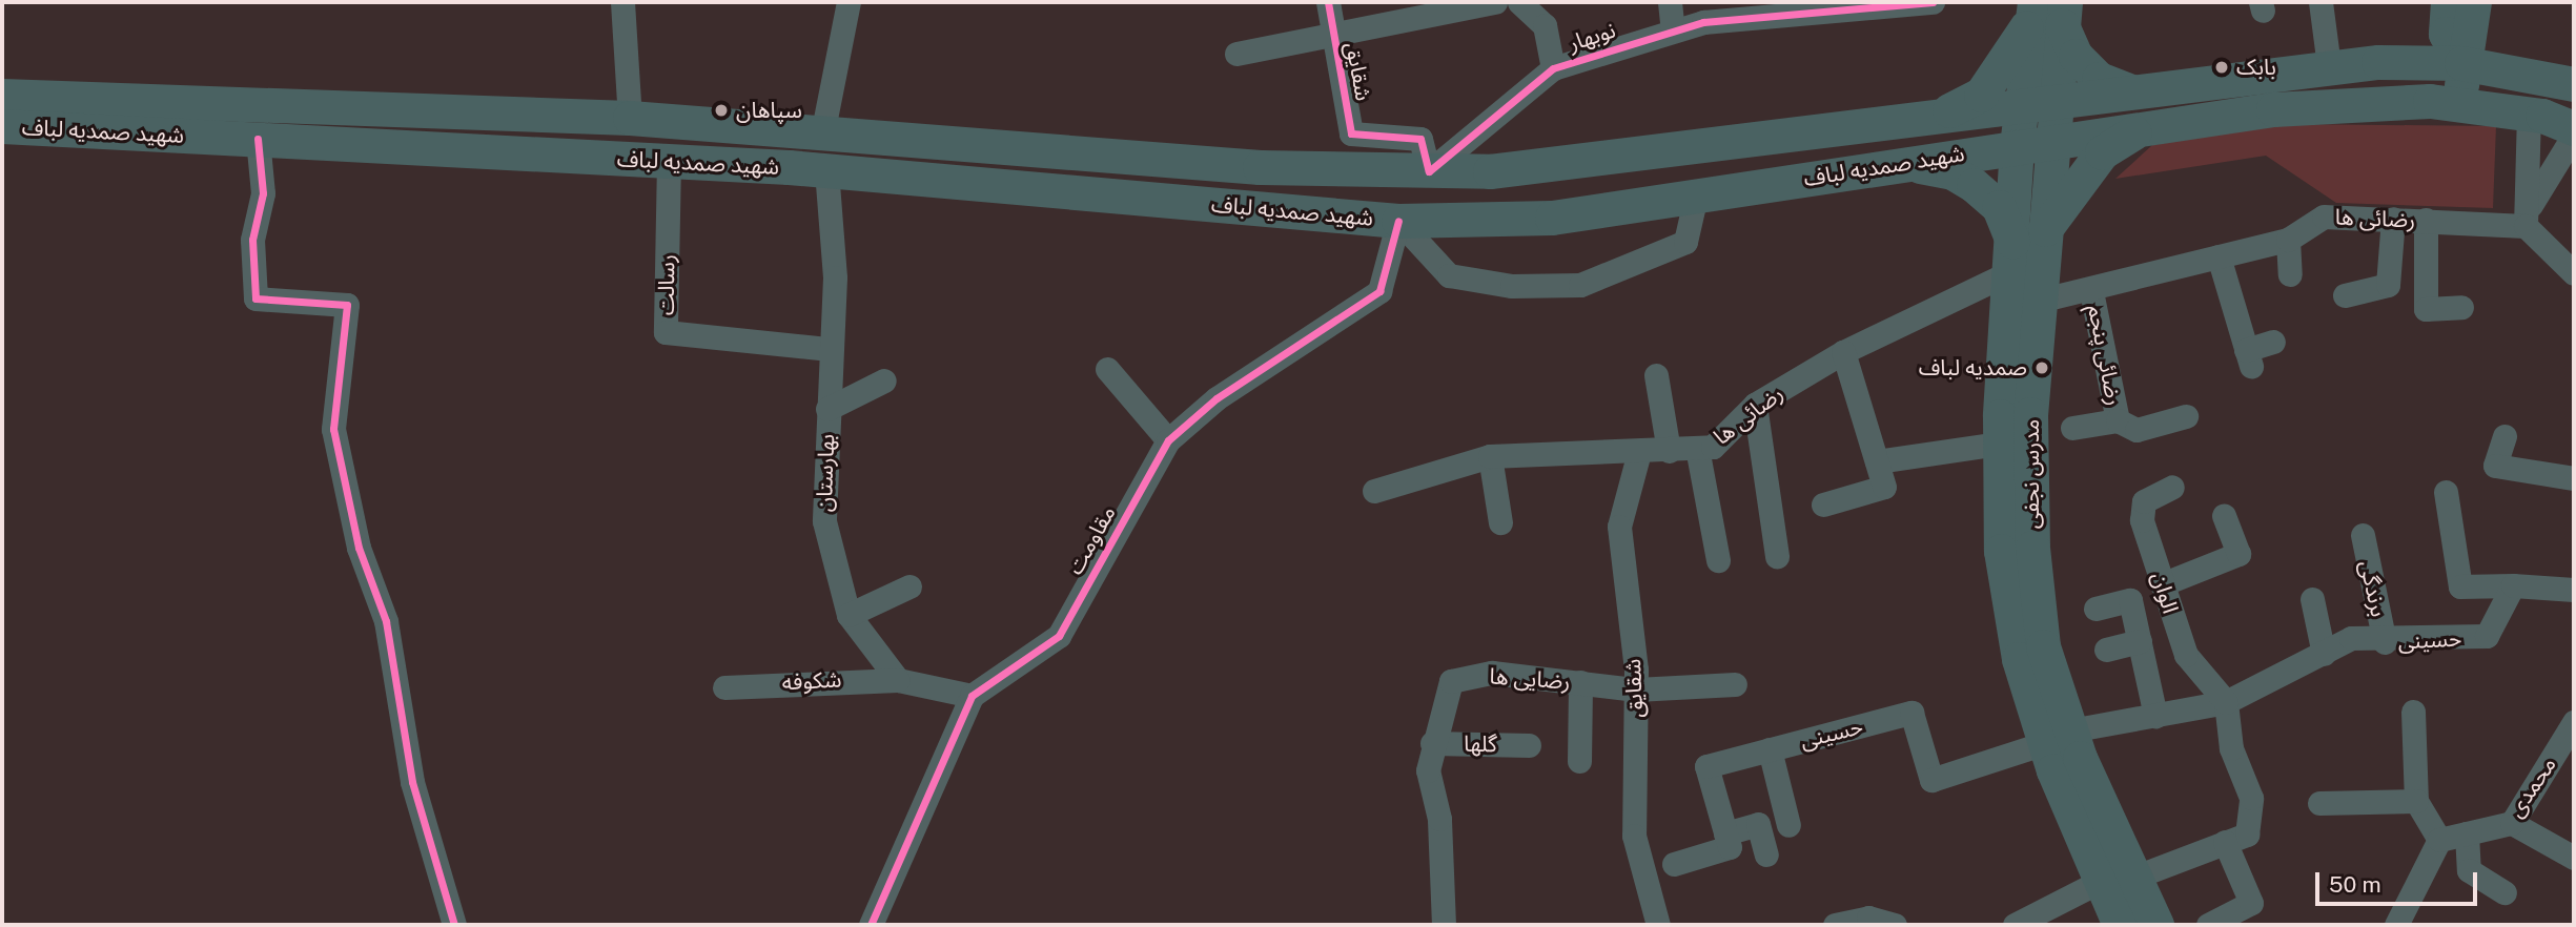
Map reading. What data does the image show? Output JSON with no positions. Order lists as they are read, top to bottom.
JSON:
{
  "streets": {
    "main road": ["شهید صمدیه لباف", "مدرس نجفی"],
    "street": [
      "نوبهار",
      "شقایق",
      "رضائی ها",
      "رسالت",
      "رضائی پنجم",
      "بهارستان",
      "مقاومت",
      "برندگی",
      "الوان",
      "حسینی",
      "رضایی ها",
      "شکوفه",
      "گلها",
      "محمدی"
    ]
  },
  "crossings": [
    ["نوبهار", "شقایق"],
    ["نوبهار", "شهید صمدیه لباف"],
    ["شقایق", "شهید صمدیه لباف"],
    ["شقایق", "رضائی ها"],
    ["شقایق", "رضایی ها"],
    ["شهید صمدیه لباف", "رسالت"],
    ["شهید صمدیه لباف", "بهارستان"],
    ["شهید صمدیه لباف", "مدرس نجفی"],
    ["شهید صمدیه لباف", "مقاومت"],
    ["رضائی ها", "رضائی پنجم"],
    ["رضائی ها", "مدرس نجفی"],
    ["رسالت", "بهارستان"],
    ["بهارستان", "شکوفه"],
    ["مدرس نجفی", "حسینی"],
    ["برندگی", "حسینی"],
    ["الوان", "حسینی"],
    ["رضایی ها", "گلها"]
  ],
  "places": ["بابک", "سپاهان", "صمدیه لباف"],
  "scale_bar": "50 m"
}
